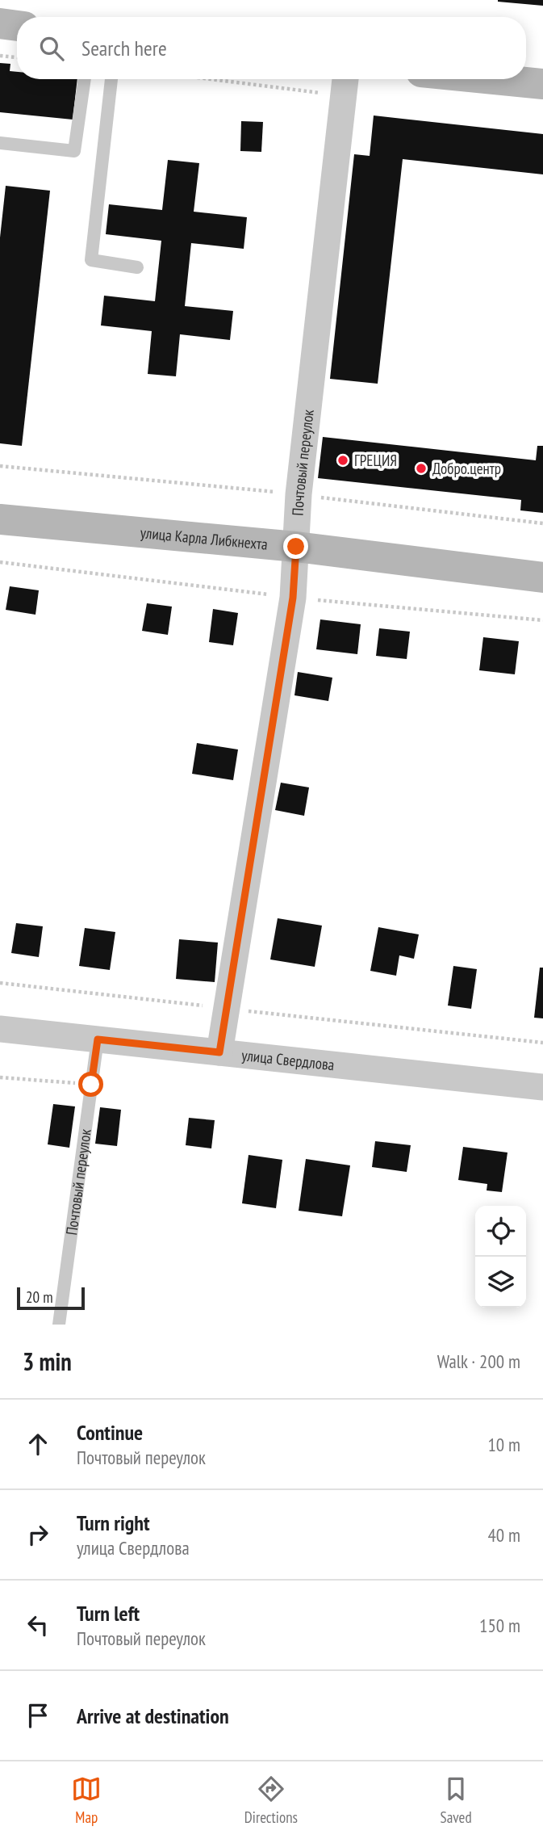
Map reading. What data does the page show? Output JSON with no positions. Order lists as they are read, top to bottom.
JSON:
{
  "streets": {
    "street": ["Почтовый переулок", "улица Карла Либкнехта", "улица Свердлова"]
  },
  "crossings": [
    ["Почтовый переулок", "улица Карла Либкнехта"],
    ["Почтовый переулок", "улица Свердлова"]
  ],
  "places": ["ГРЕЦИЯ", "Добро.центр"],
  "scale_bar": "20 m",
  "page": {
    "search": "Search here",
    "scale": "20 m",
    "heading": ["3 min", "Walk · 200 m"],
    "list": [
      ["Continue", "Почтовый переулок", "10 m"],
      ["Turn right", "улица Свердлова", "40 m"],
      ["Turn left", "Почтовый переулок", "150 m"],
      "Arrive at destination"
    ],
    "nav": ["Map", "Directions", "Saved"]
  }
}
